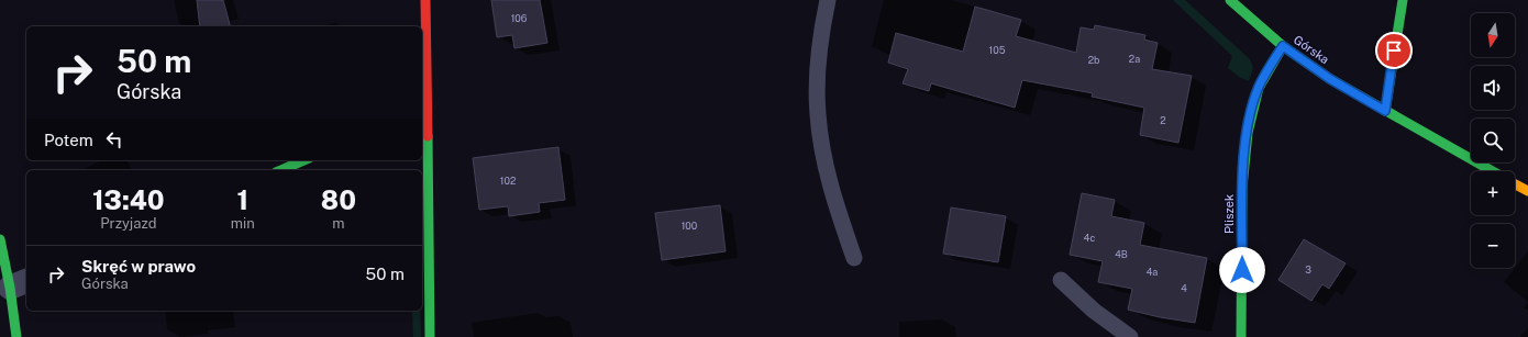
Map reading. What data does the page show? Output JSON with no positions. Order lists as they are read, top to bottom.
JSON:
{
  "streets": {
    "street": ["Górska", "Pliszek"]
  },
  "crossings": [
    ["Górska", "Pliszek"]
  ],
  "house_numbers": [
    "106",
    "105",
    "2a",
    "2b",
    "2",
    "102",
    "100",
    "4c",
    "4B",
    "3",
    "4a",
    "4"
  ],
  "north": "bottom",
  "page": {
    "map_buttons": ["+", "−"],
    "turn": ["50 m", "Górska"],
    "then": "Potem",
    "eta": [
      "13:40",
      "Przyjazd",
      "1",
      "min",
      "80",
      "m"
    ],
    "list": [
      {
        "name": "Skręć w prawo",
        "note": "Górska",
        "value": "50 m"
      }
    ]
  }
}
